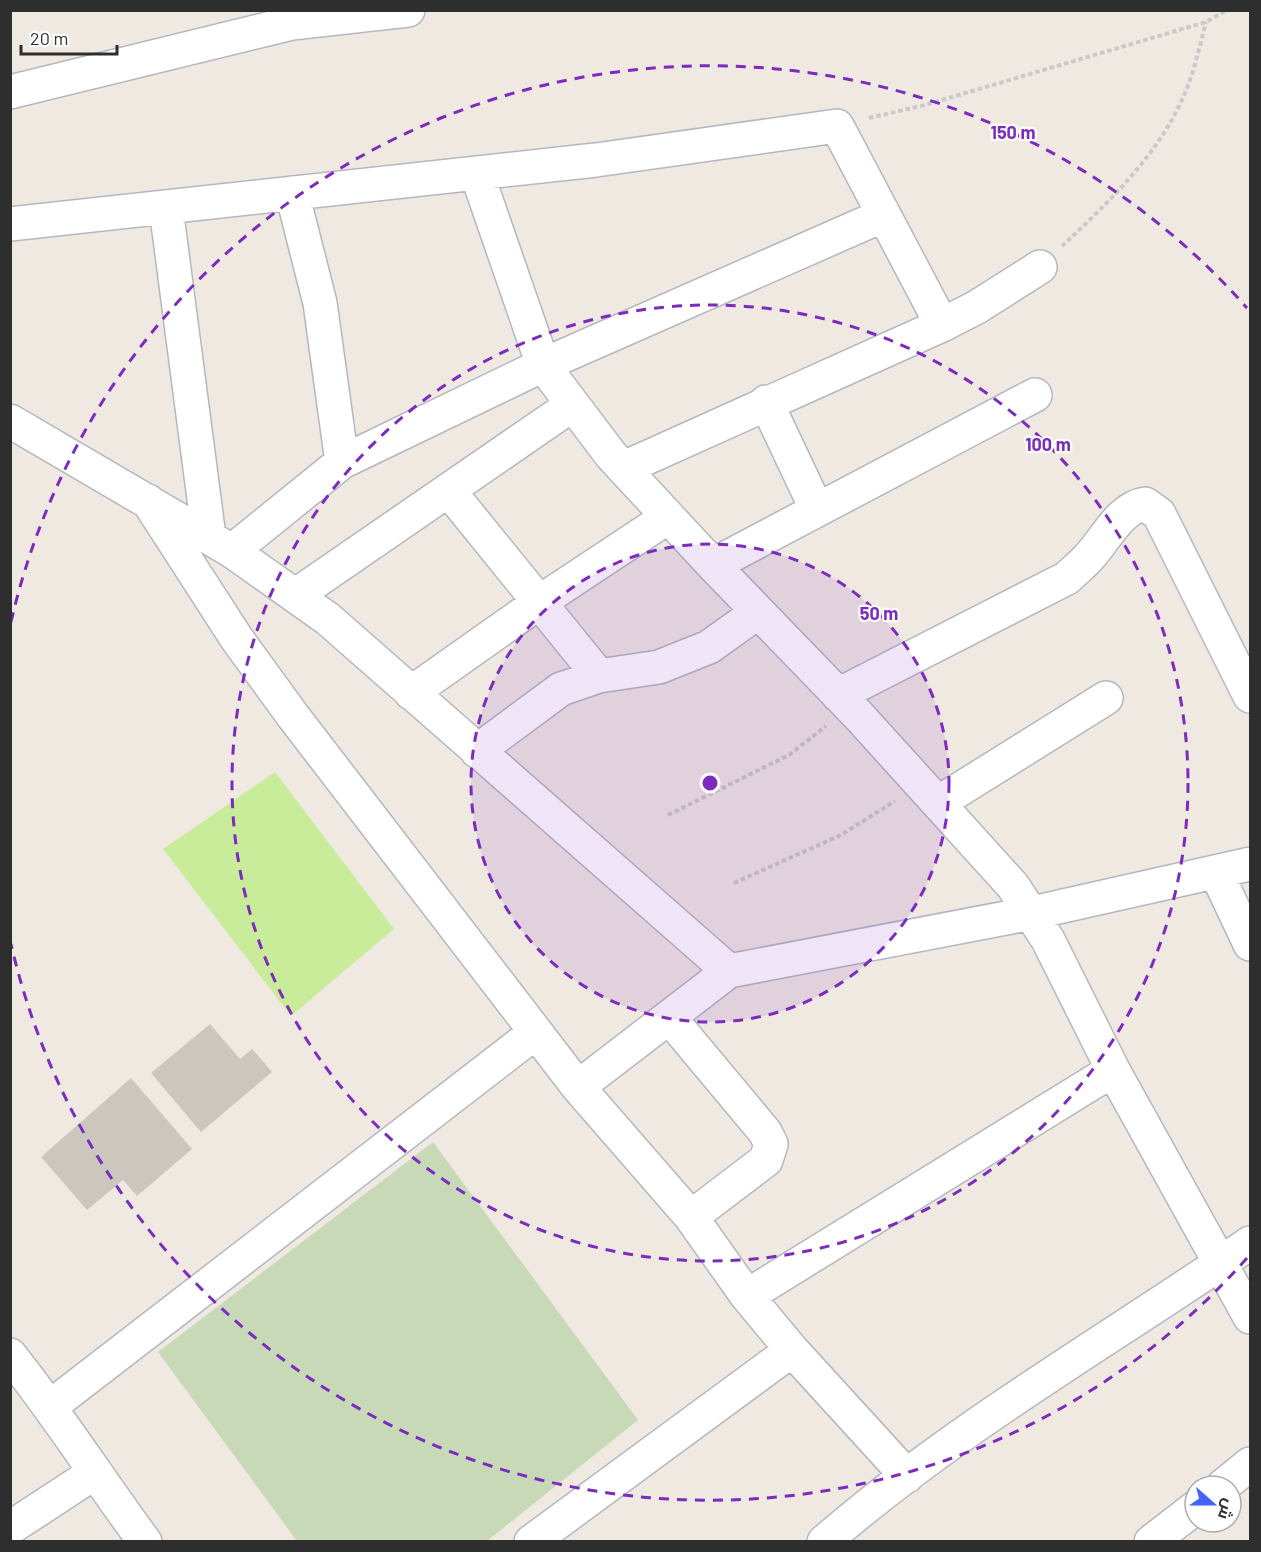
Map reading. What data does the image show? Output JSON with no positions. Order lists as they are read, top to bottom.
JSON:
{
  "scale_bar": "20 m",
  "north": "right",
  "rings": ["150 m", "100 m", "50 m"]
}
